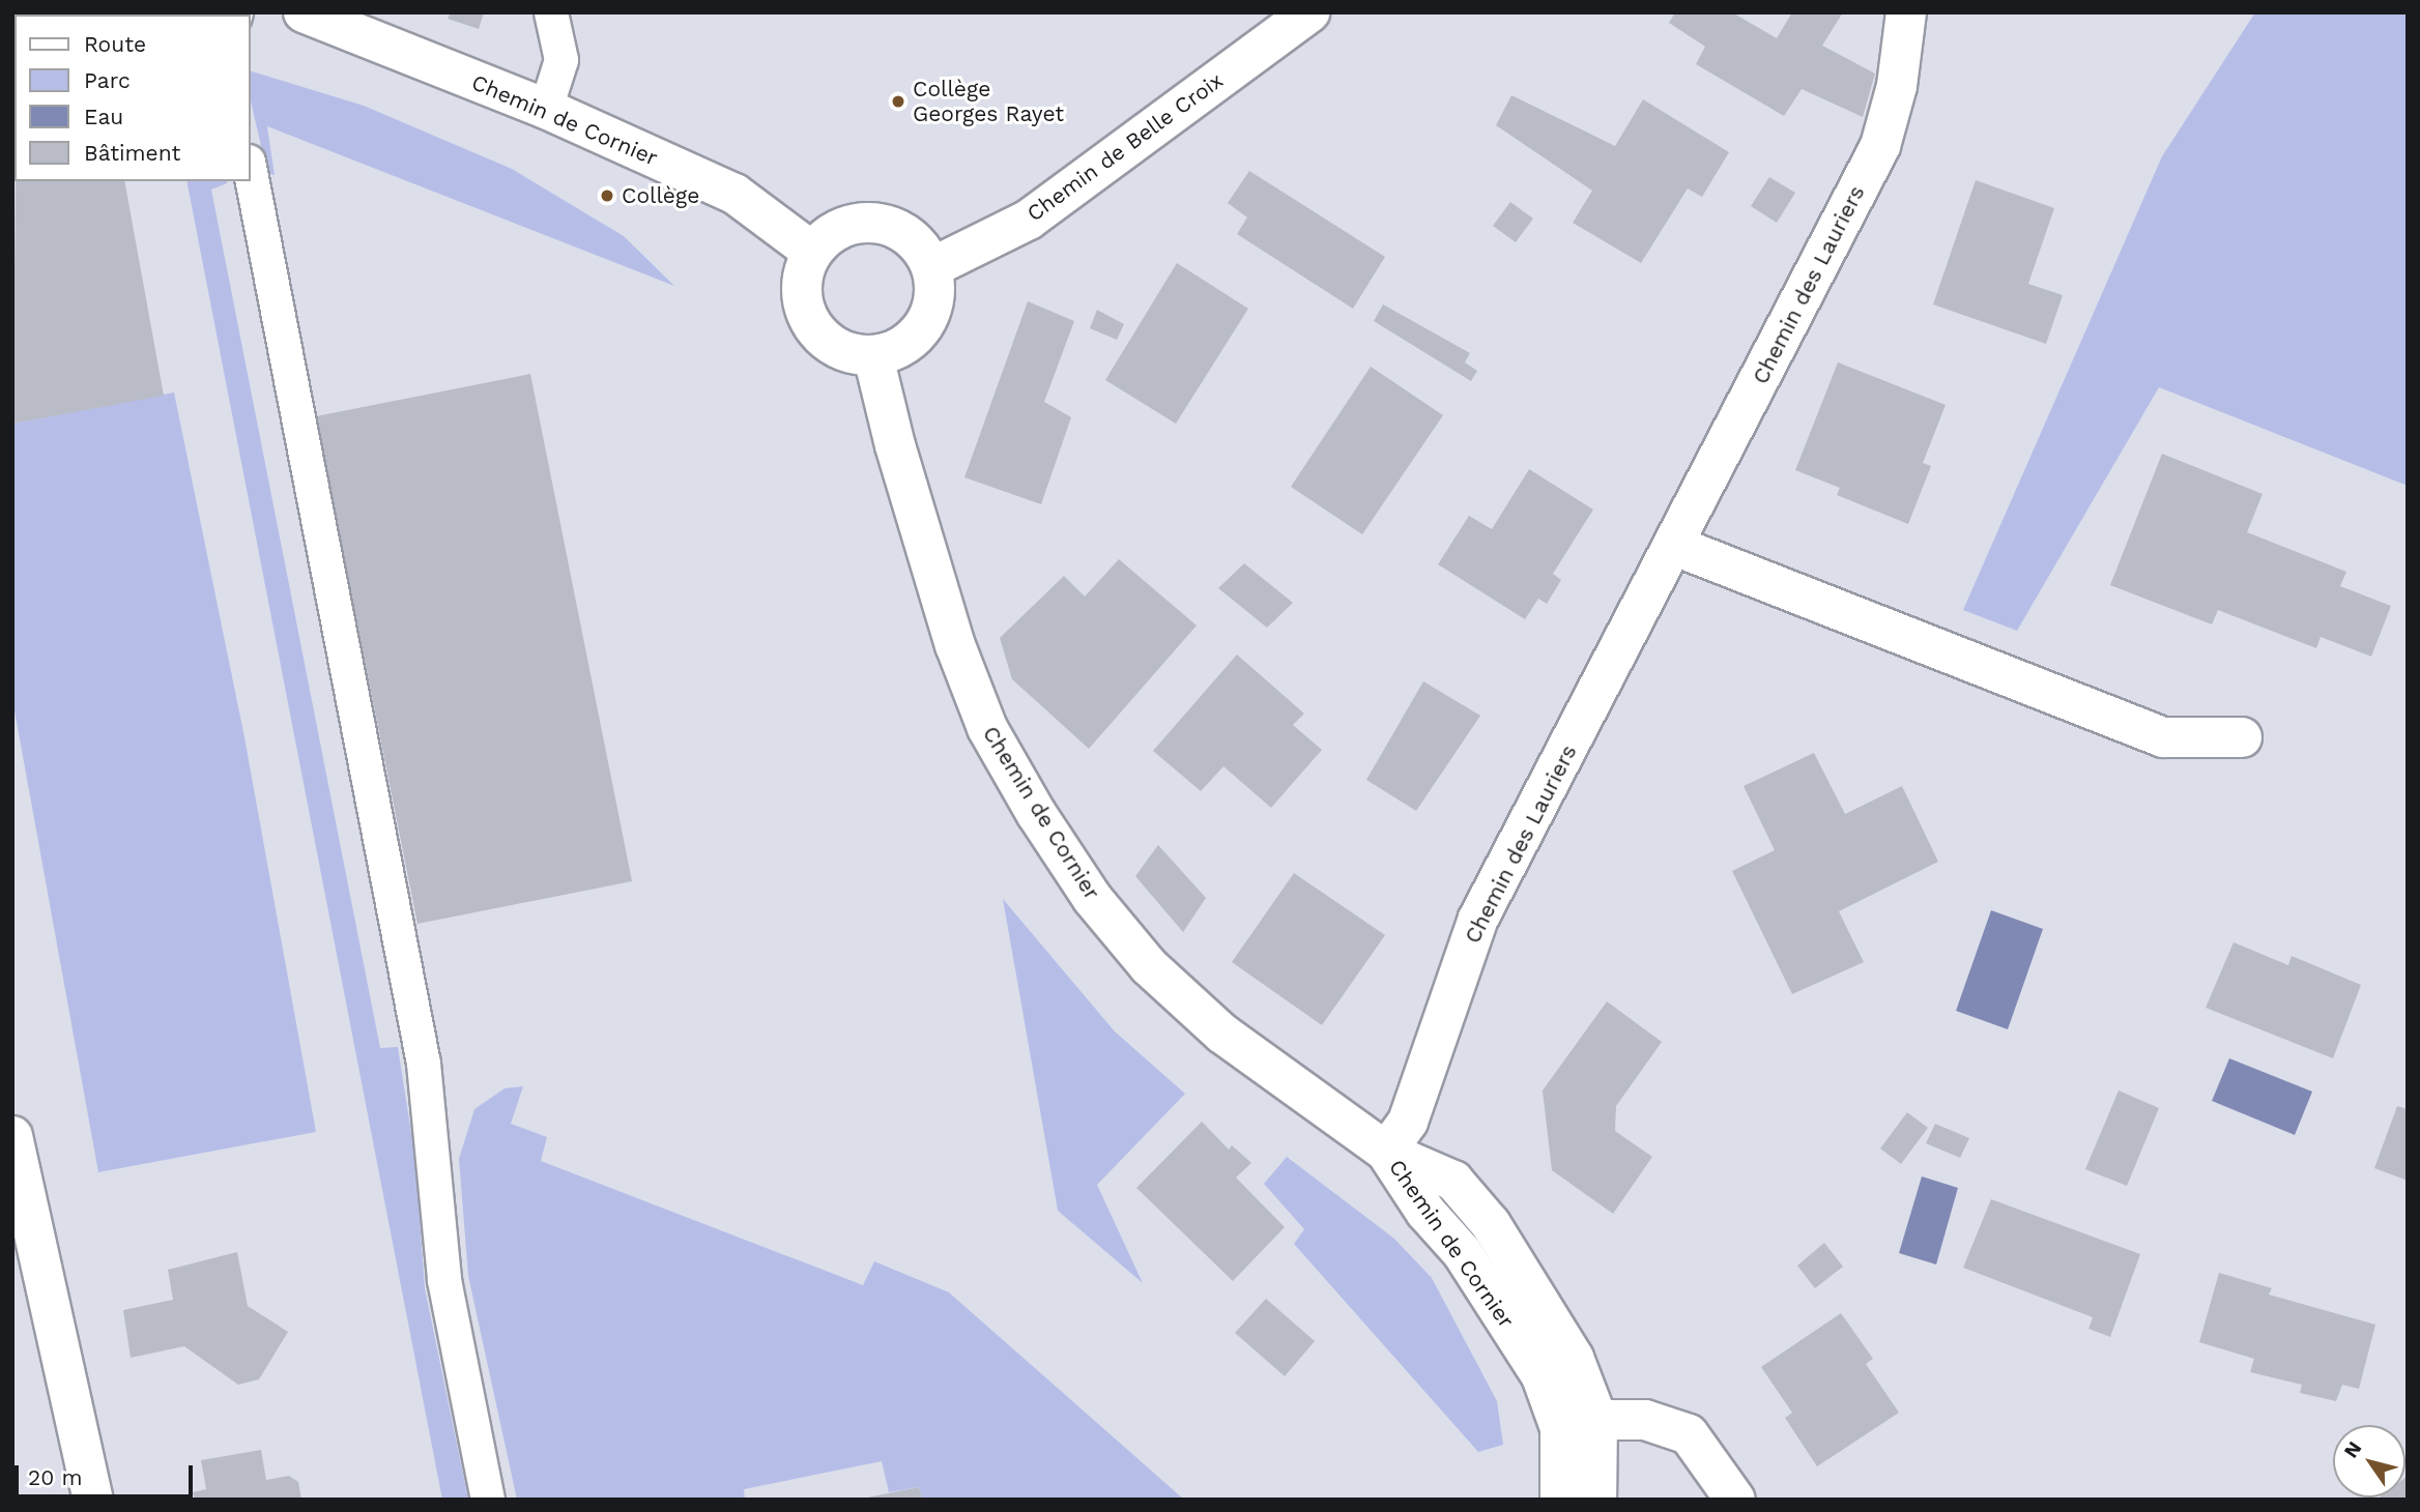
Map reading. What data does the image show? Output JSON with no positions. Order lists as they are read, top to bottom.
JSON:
{
  "streets": {
    "street": ["Chemin de Cornier", "Chemin de Belle Croix", "Chemin des Lauriers"]
  },
  "crossings": [
    ["Chemin de Cornier", "Chemin de Belle Croix"],
    ["Chemin de Cornier", "Chemin des Lauriers"]
  ],
  "places": ["Collège Georges Rayet", "Collège"],
  "legend": [
    "Route",
    "Parc",
    "Eau",
    "Bâtiment"
  ],
  "scale_bar": "20 m",
  "north": "top left"
}
